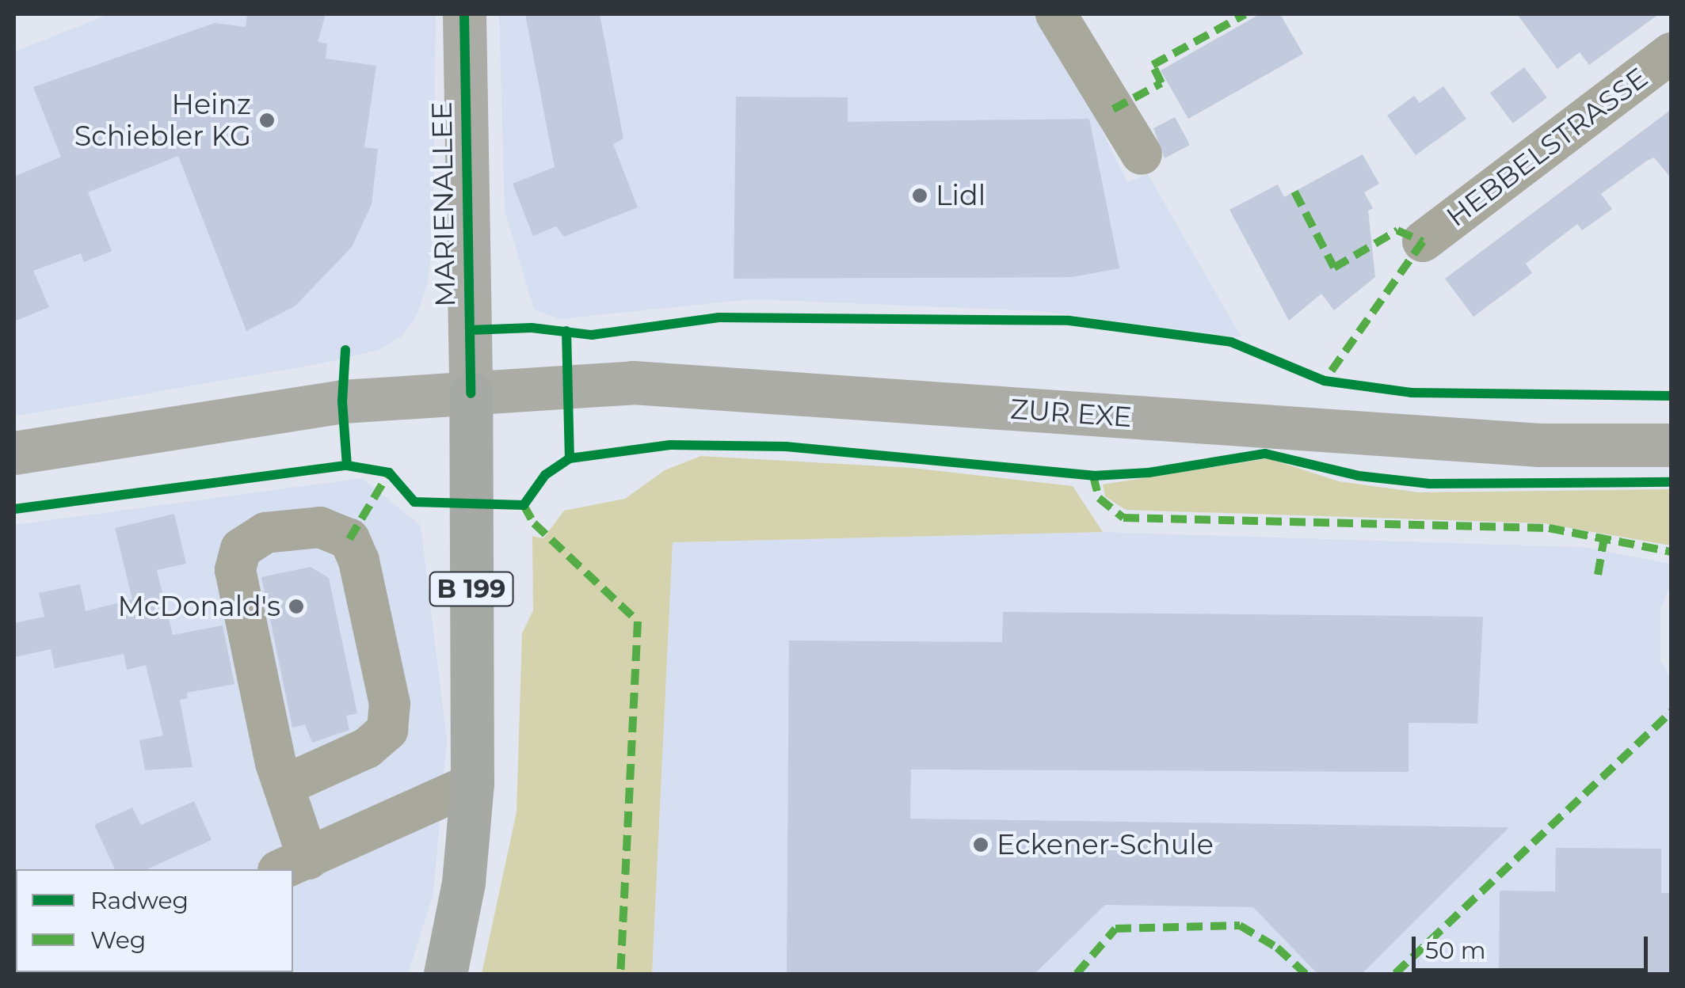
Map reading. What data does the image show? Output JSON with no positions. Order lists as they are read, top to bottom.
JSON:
{
  "streets": {
    "highway": ["B 199"],
    "main road": ["MARIENALLEE", "ZUR EXE"],
    "street": ["HEBBELSTRASSE"]
  },
  "crossings": [
    ["MARIENALLEE", "ZUR EXE"],
    ["MARIENALLEE", "B 199"],
    ["ZUR EXE", "B 199"]
  ],
  "places": [
    "Heinz Schiebler KG",
    "Lidl",
    "McDonald's",
    "Eckener-Schule"
  ],
  "legend": ["Radweg", "Weg"],
  "scale_bar": "50 m"
}
